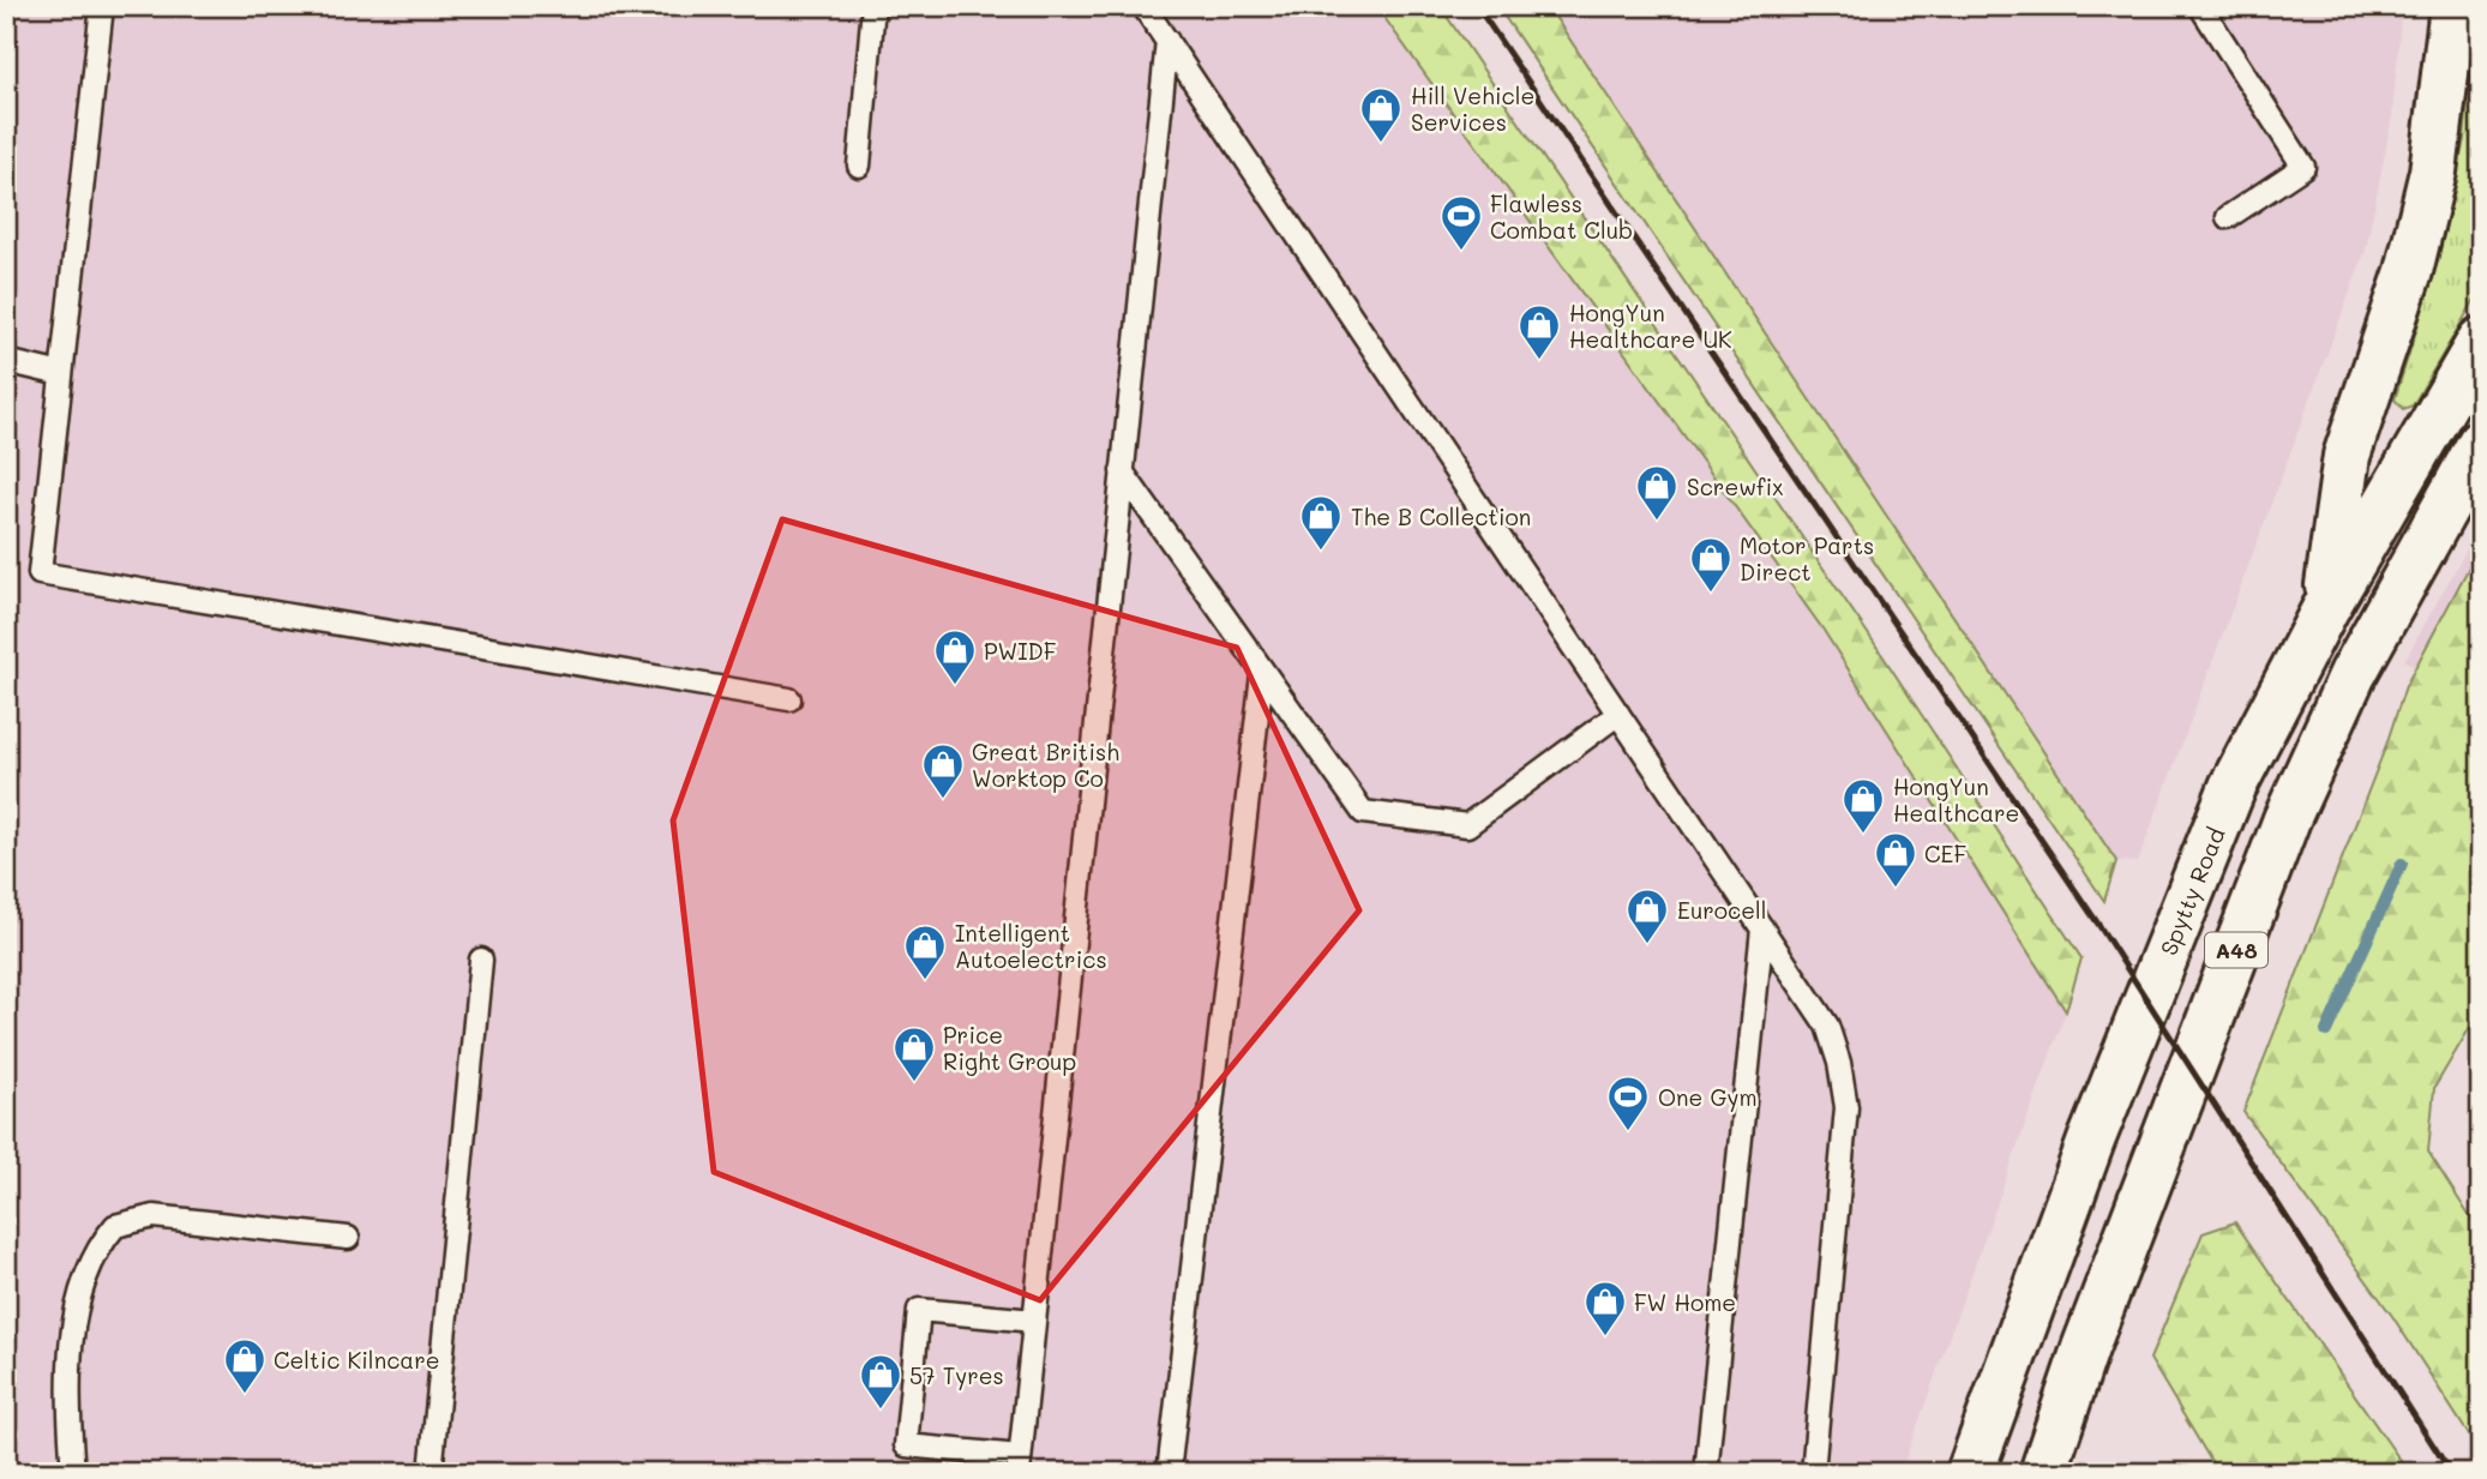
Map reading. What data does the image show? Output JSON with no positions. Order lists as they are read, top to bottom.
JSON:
{
  "streets": {
    "main road": ["Spytty Road", "A48"]
  },
  "places": {
    "shop": [
      "Hill Vehicle Services",
      "HongYun Healthcare UK",
      "Screwfix",
      "The B Collection",
      "Motor Parts Direct",
      "PWIDF",
      "Great British Worktop Co",
      "HongYun Healthcare",
      "CEF",
      "Eurocell",
      "Intelligent Autoelectrics",
      "Price Right Group",
      "FW Home",
      "Celtic Kilncare",
      "57 Tyres"
    ],
    "sports": ["Flawless Combat Club", "One Gym"]
  }
}
